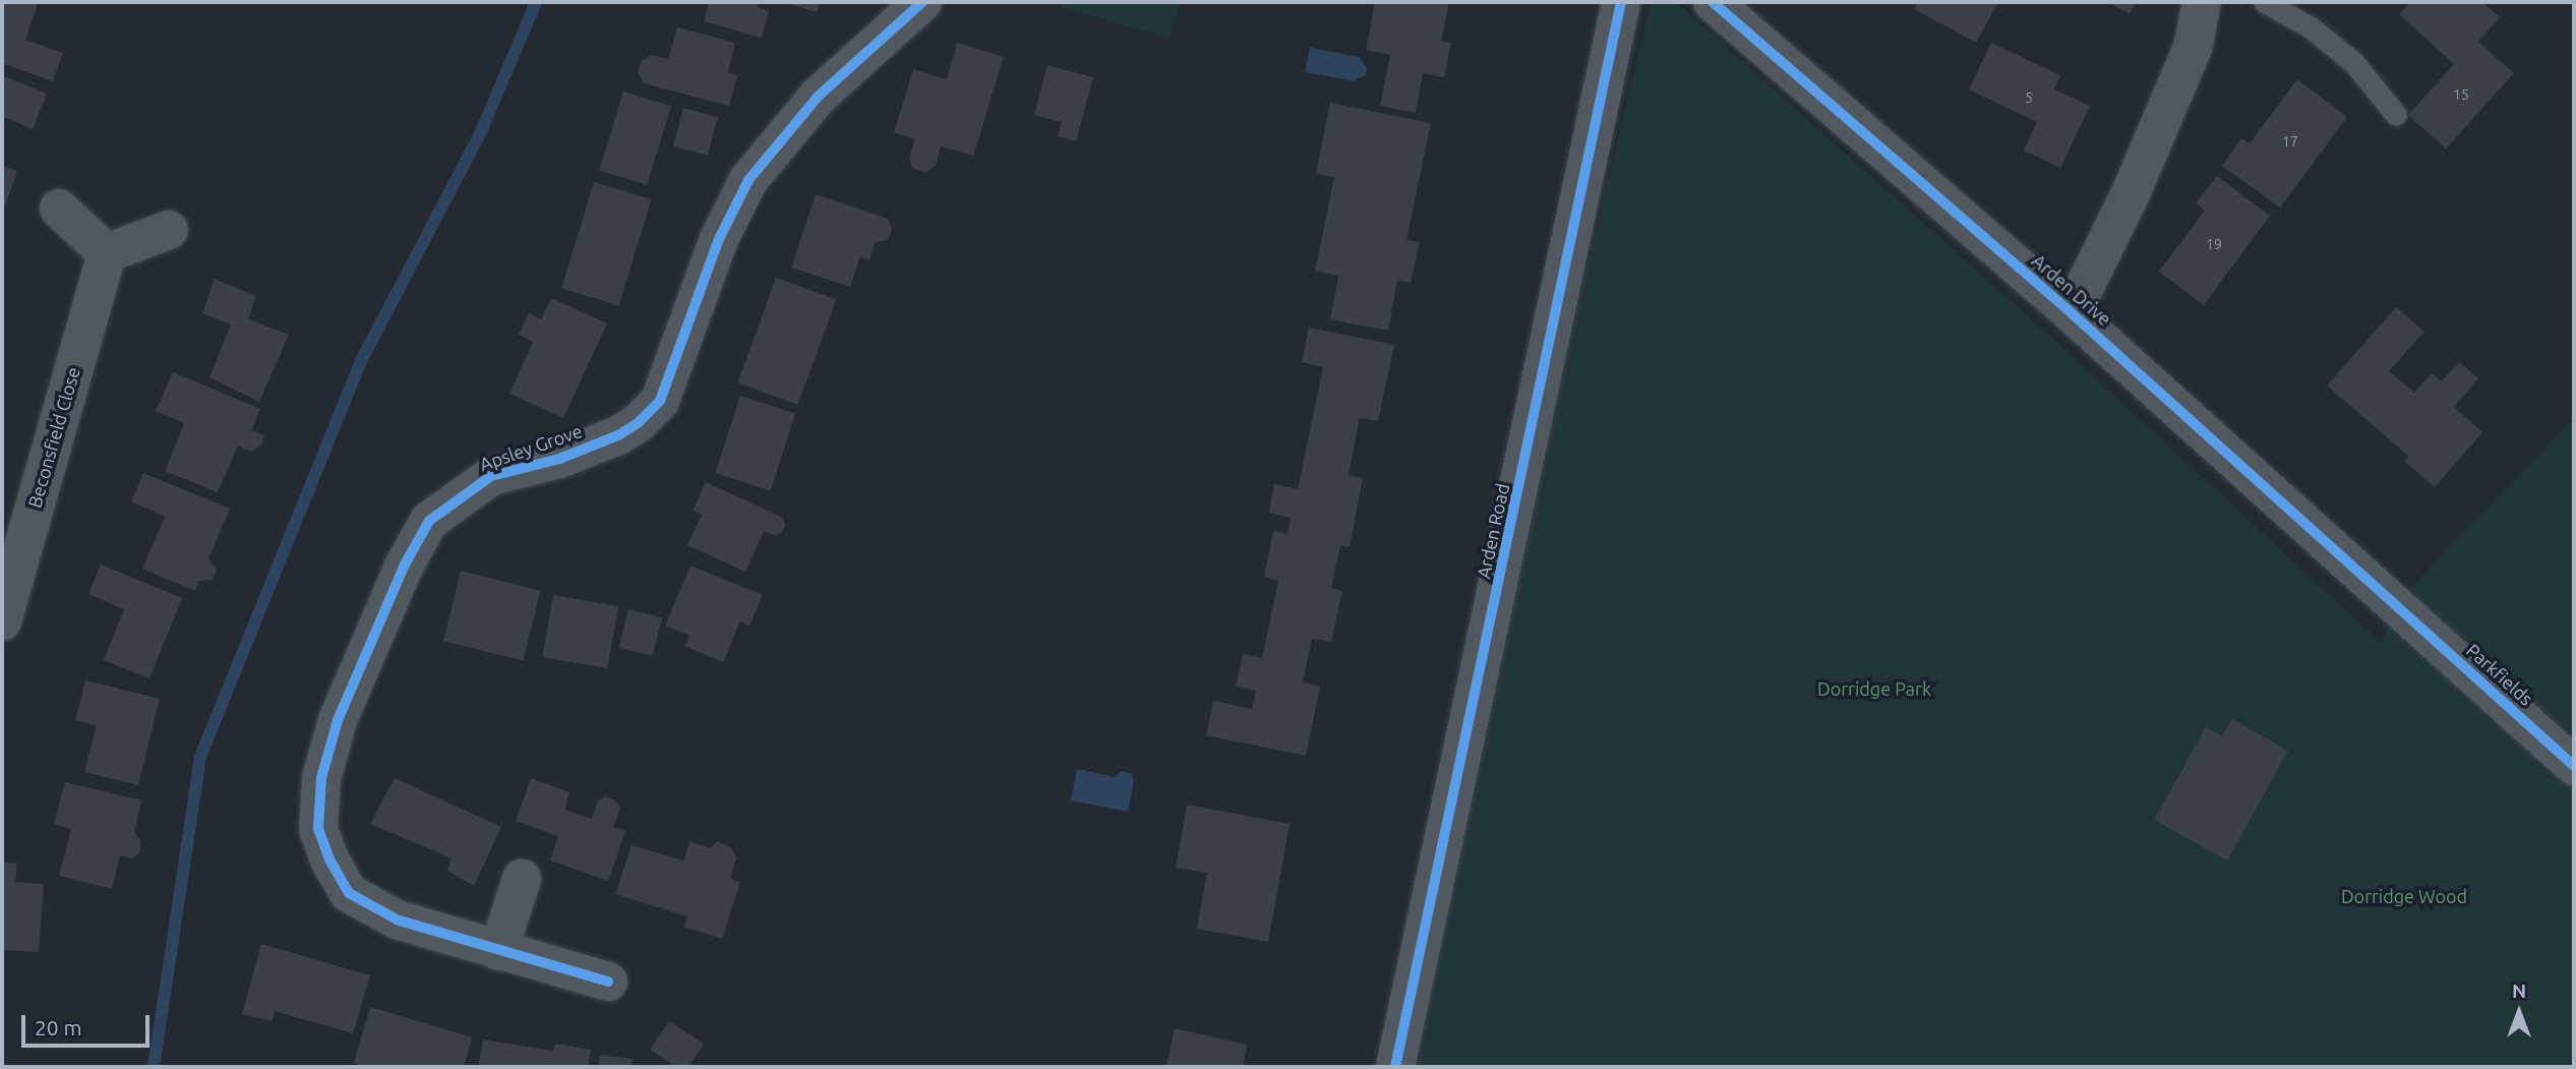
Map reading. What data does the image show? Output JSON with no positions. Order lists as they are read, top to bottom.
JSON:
{
  "streets": {
    "street": [
      "Arden Drive",
      "Beconsfield Close",
      "Apsley Grove",
      "Arden Road",
      "Parkfields"
    ]
  },
  "crossings": [
    ["Arden Drive", "Parkfields"]
  ],
  "parks": ["Dorridge Park", "Dorridge Wood"],
  "house_numbers": [
    "15",
    "5",
    "17",
    "19"
  ],
  "scale_bar": "20 m",
  "north": "top"
}
